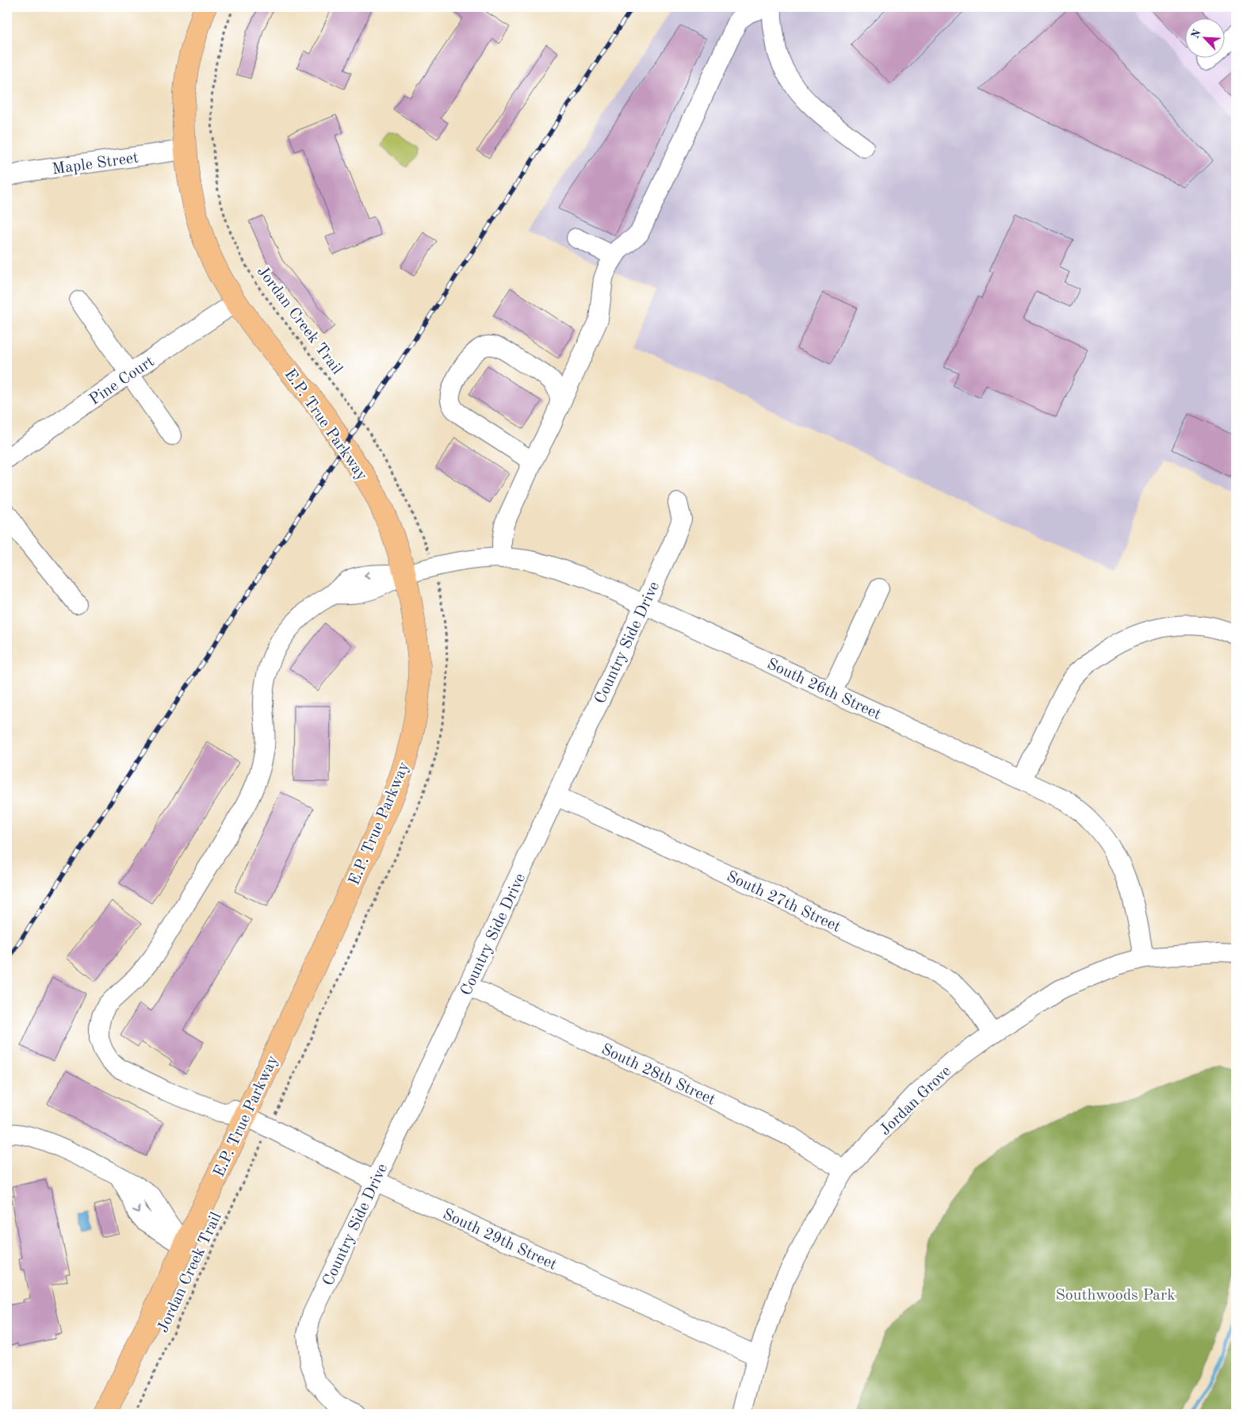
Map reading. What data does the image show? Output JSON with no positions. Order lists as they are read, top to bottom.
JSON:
{
  "streets": {
    "main road": ["E.P. True Parkway"],
    "street": [
      "Maple Street",
      "Pine Court",
      "Country Side Drive",
      "South 26th Street",
      "South 27th Street",
      "South 28th Street",
      "Jordan Grove",
      "South 29th Street"
    ],
    "path": ["Jordan Creek Trail"]
  },
  "crossings": [
    ["Maple Street", "E.P. True Parkway"],
    ["Pine Court", "E.P. True Parkway"],
    ["E.P. True Parkway", "South 26th Street"],
    ["E.P. True Parkway", "South 29th Street"],
    ["Country Side Drive", "South 26th Street"],
    ["Country Side Drive", "South 27th Street"],
    ["Country Side Drive", "South 28th Street"],
    ["Country Side Drive", "South 29th Street"],
    ["South 26th Street", "Jordan Grove"],
    ["South 26th Street", "South 29th Street"],
    ["South 27th Street", "Jordan Grove"],
    ["South 28th Street", "Jordan Grove"],
    ["Jordan Grove", "South 29th Street"]
  ],
  "parks": ["Southwoods Park"],
  "north": "top left"
}
